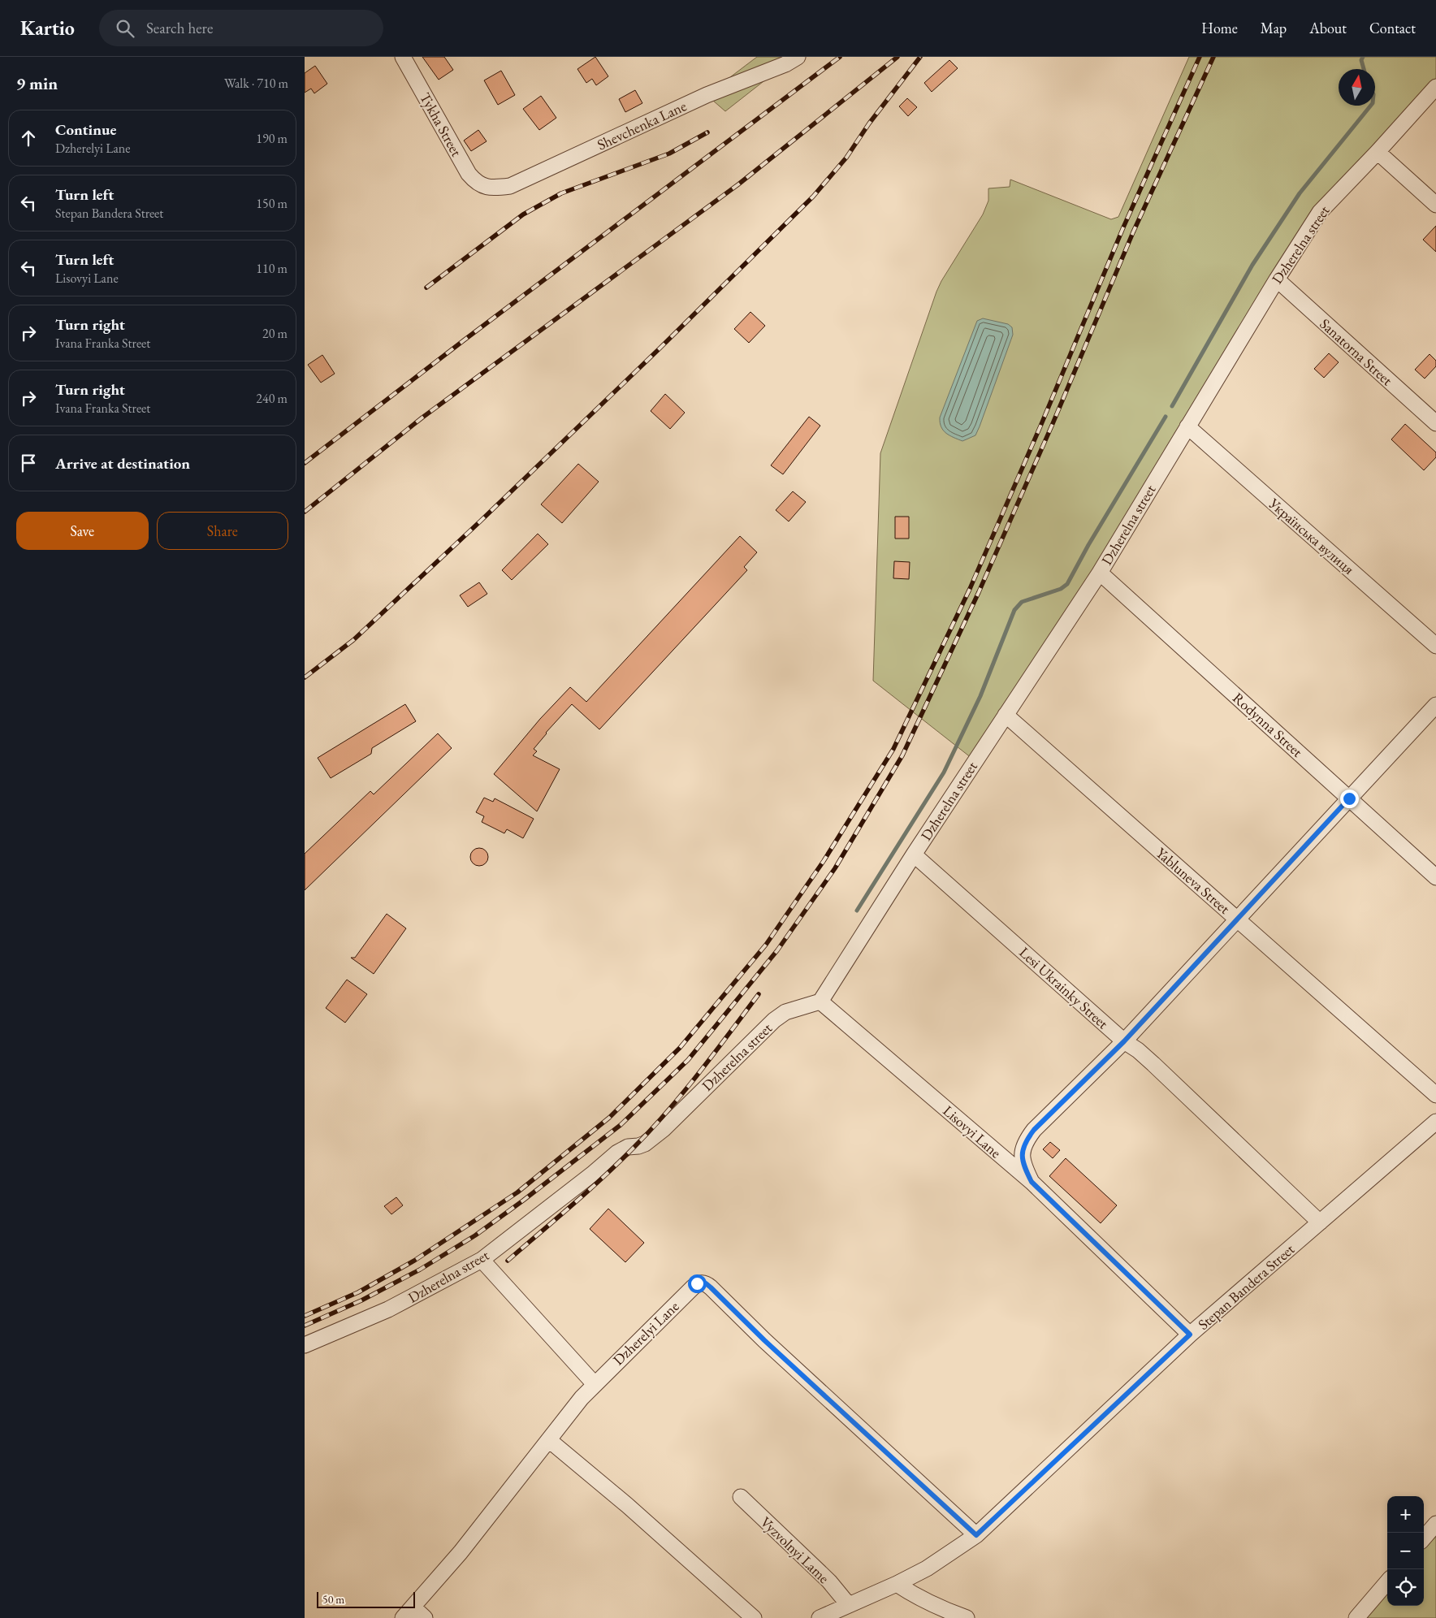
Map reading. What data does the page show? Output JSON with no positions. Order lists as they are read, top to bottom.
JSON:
{
  "streets": {
    "street": [
      "Tykha Street",
      "Shevchenka Lane",
      "Dzherelna street",
      "Sanatorna Street",
      "Українська вулиця",
      "Rodynna Street",
      "Yabluneva Street",
      "Lesi Ukrainky Street",
      "Lisovyi Lane",
      "Stepan Bandera Street",
      "Dzherelyi Lane",
      "Vyzvolnyi Lame"
    ]
  },
  "crossings": [
    ["Tykha Street", "Shevchenka Lane"],
    ["Dzherelna street", "Sanatorna Street"],
    ["Dzherelna street", "Українська вулиця"],
    ["Dzherelna street", "Rodynna Street"],
    ["Dzherelna street", "Yabluneva Street"],
    ["Dzherelna street", "Lesi Ukrainky Street"],
    ["Dzherelna street", "Lisovyi Lane"],
    ["Lesi Ukrainky Street", "Stepan Bandera Street"],
    ["Lisovyi Lane", "Stepan Bandera Street"],
    ["Stepan Bandera Street", "Dzherelyi Lane"],
    ["Stepan Bandera Street", "Vyzvolnyi Lame"]
  ],
  "scale_bar": "50 m",
  "north": "top",
  "page": {
    "header": "Kartio",
    "search": "Search here",
    "nav": [
      "Home",
      "Map",
      "About",
      "Contact"
    ],
    "heading": ["9 min", "Walk · 710 m"],
    "list": [
      ["Continue", "Dzherelyi Lane", "190 m"],
      ["Turn left", "Stepan Bandera Street", "150 m"],
      ["Turn left", "Lisovyi Lane", "110 m"],
      ["Turn right", "Ivana Franka Street", "20 m"],
      ["Turn right", "Ivana Franka Street", "240 m"],
      "Arrive at destination"
    ],
    "buttons": ["Save", "Share"],
    "map_buttons": ["+", "−"],
    "scale": "50 m"
  }
}
